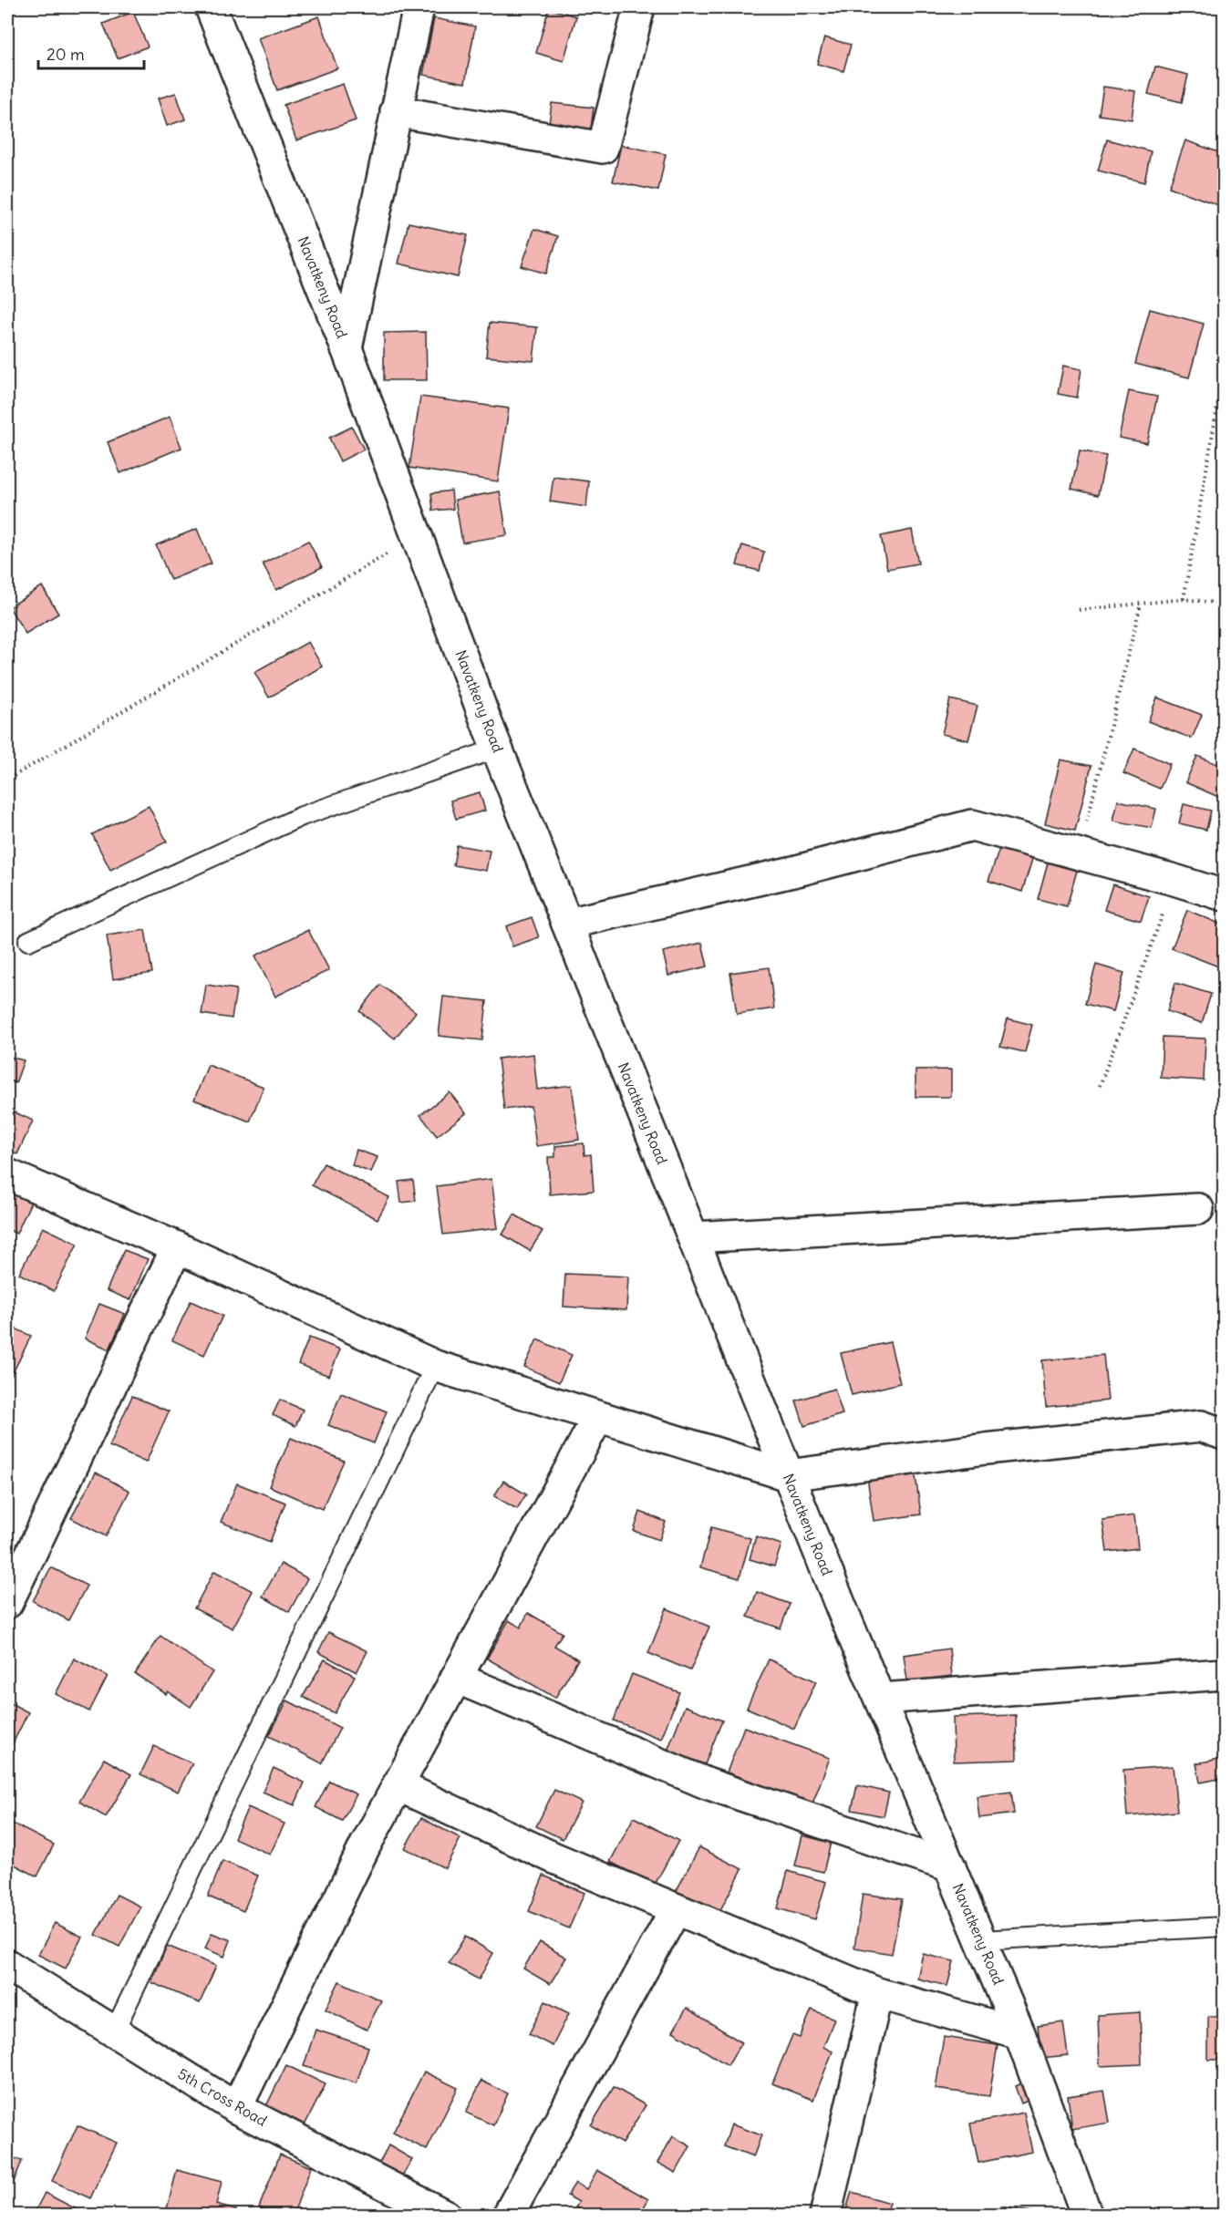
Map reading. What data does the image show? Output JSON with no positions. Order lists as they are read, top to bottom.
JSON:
{
  "streets": {
    "street": ["Navatkeny Road", "5th Cross Road"]
  },
  "scale_bar": "20 m"
}
